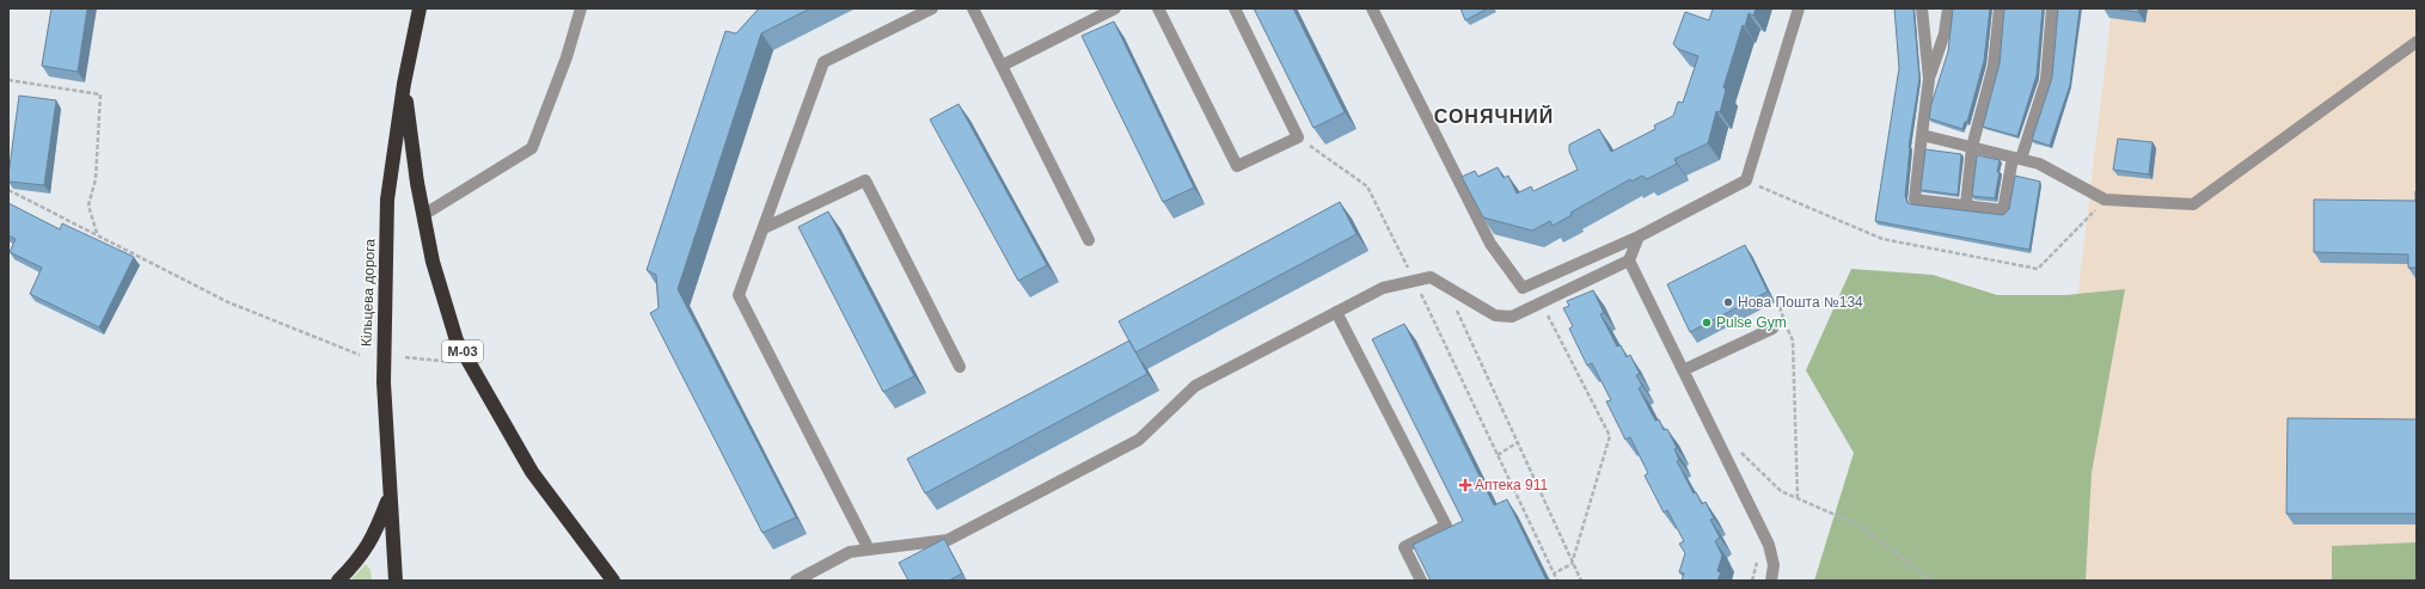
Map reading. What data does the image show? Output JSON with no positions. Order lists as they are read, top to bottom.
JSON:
{
  "streets": {
    "highway": ["Кільцева дорога", "М-03"]
  },
  "crossings": [
    ["Кільцева дорога", "М-03"]
  ],
  "districts": ["СОНЯЧНИЙ"],
  "places": {
    "other": ["Нова Пошта №134", "Pulse Gym"],
    "health": ["Аптека 911"]
  }
}
